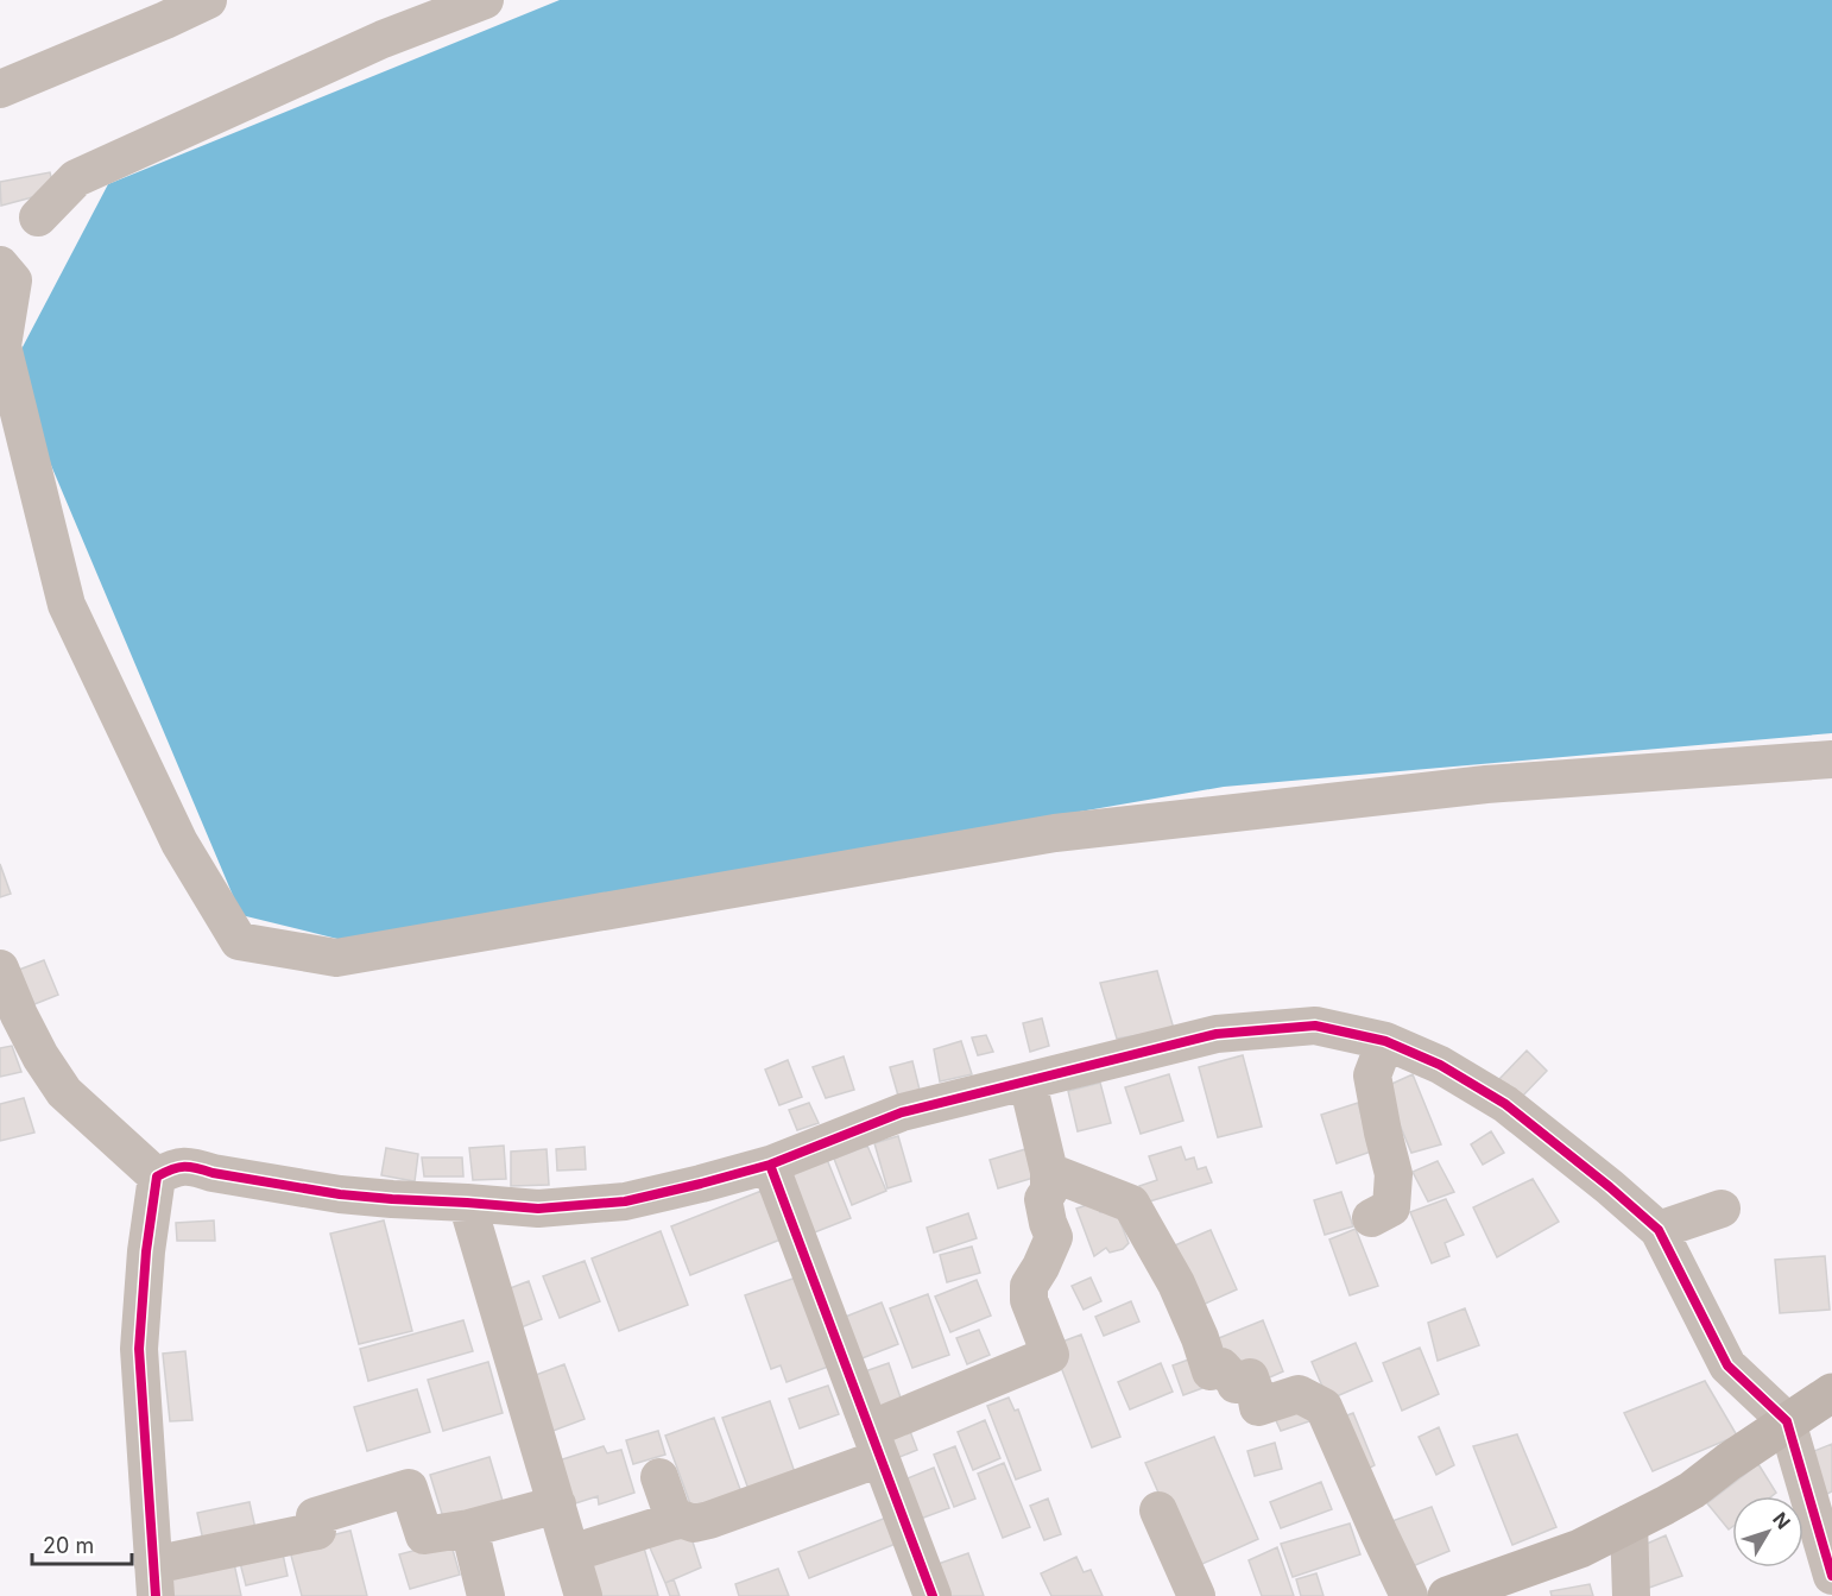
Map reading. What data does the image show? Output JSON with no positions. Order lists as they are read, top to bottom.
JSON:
{
  "scale_bar": "20 m",
  "north": "top right"
}
